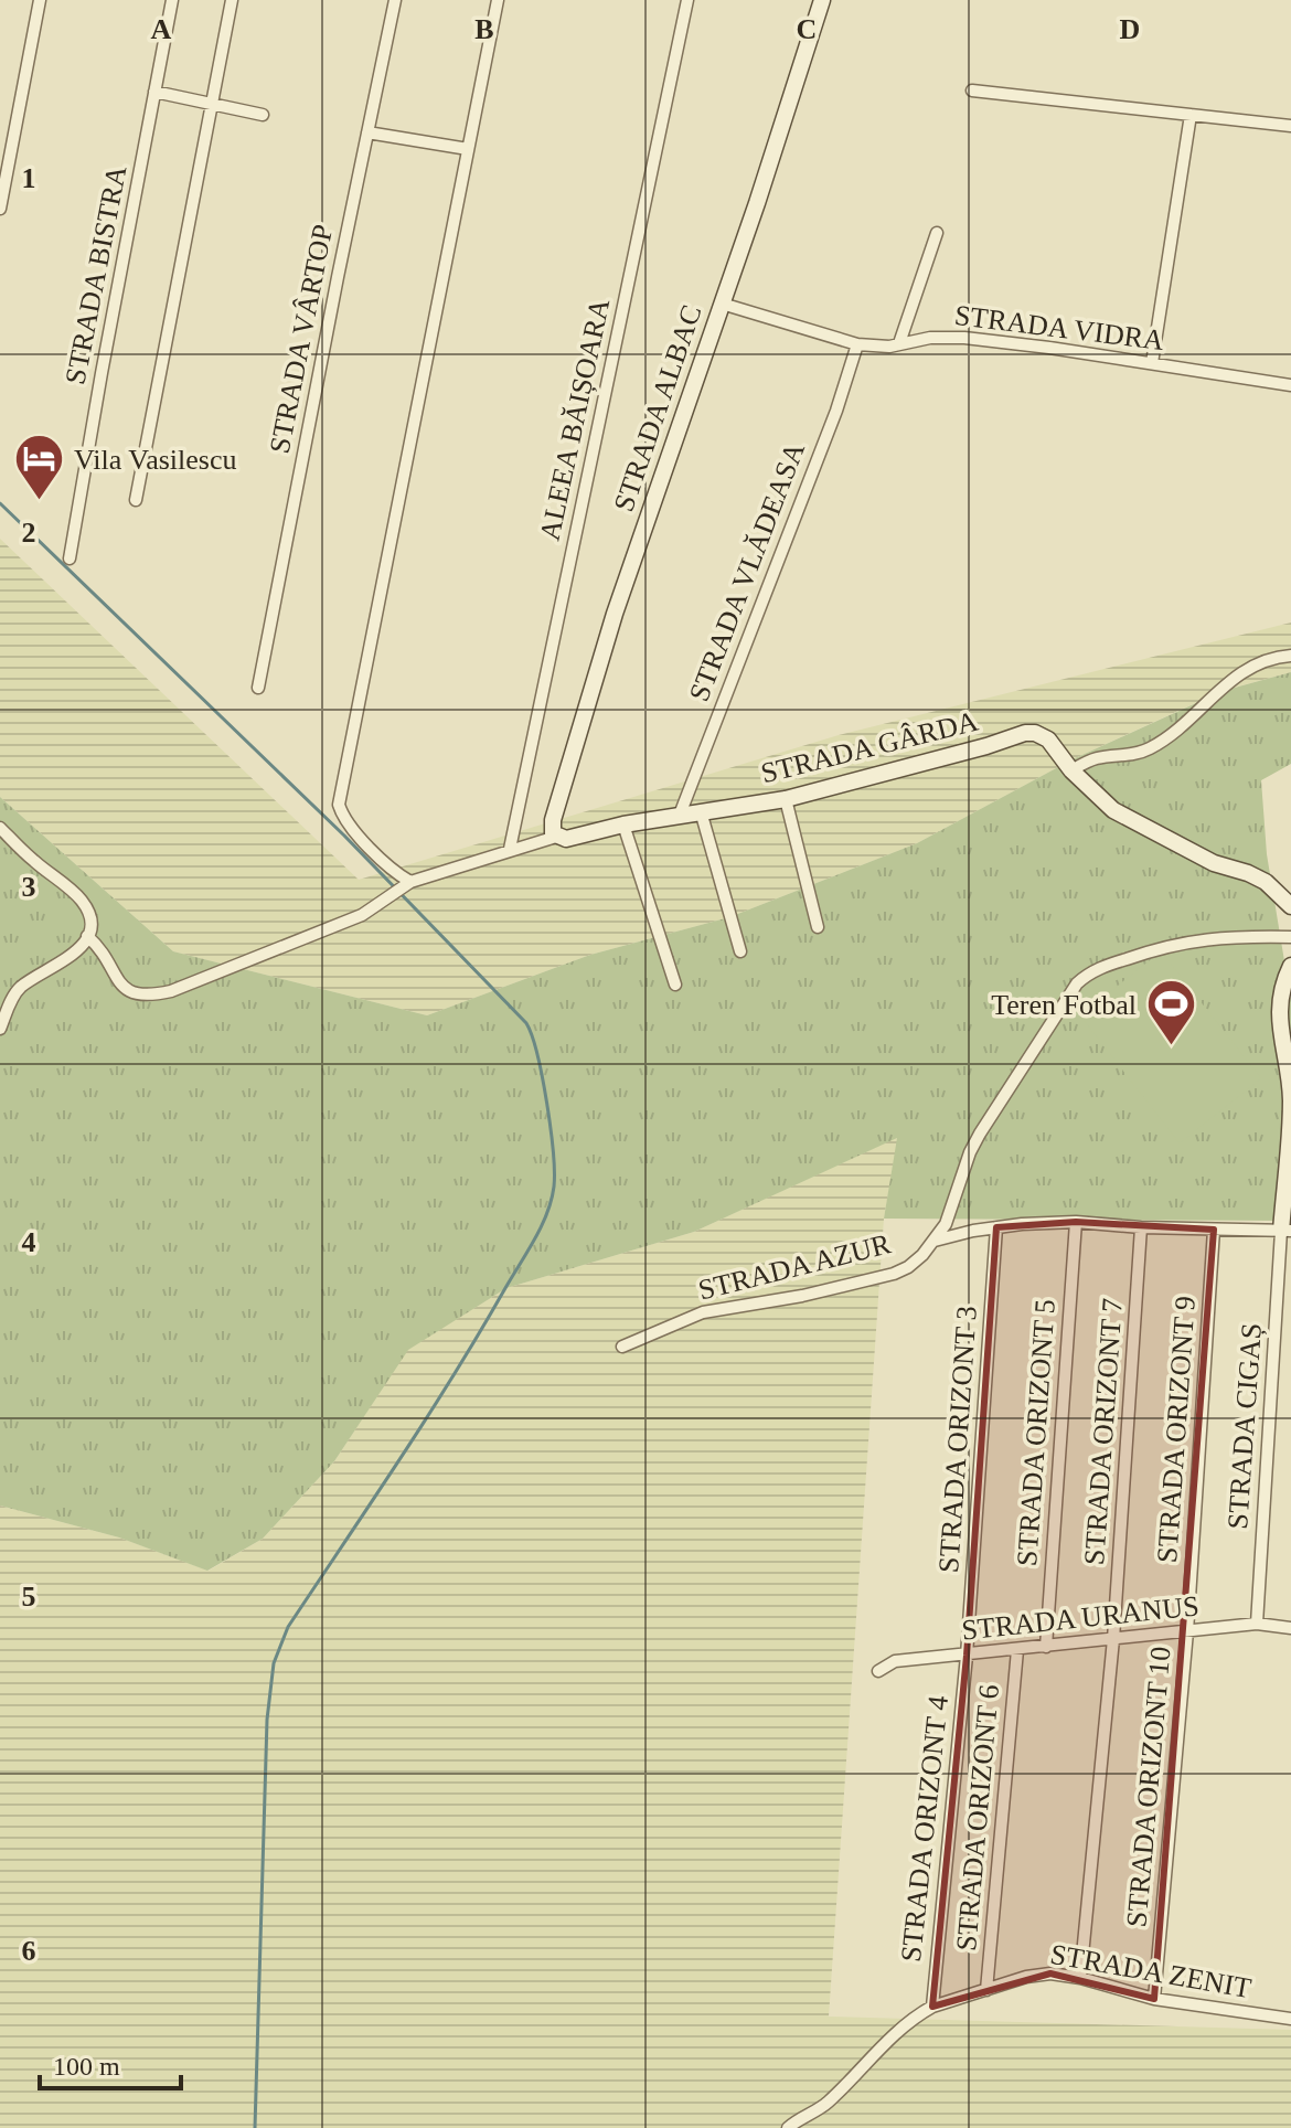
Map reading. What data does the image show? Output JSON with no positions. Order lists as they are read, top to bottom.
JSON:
{
  "streets": {
    "street": [
      "STRADA BISTRA",
      "STRADA VIDRA",
      "STRADA VÂRTOP",
      "STRADA ALBAC",
      "ALEEA BĂIȘOARA",
      "STRADA VLĂDEASA",
      "STRADA GÂRDA",
      "STRADA AZUR",
      "STRADA CIGAȘ",
      "STRADA ORIZONT 9",
      "STRADA ORIZONT 7",
      "STRADA ORIZONT 5",
      "STRADA ORIZONT 3",
      "STRADA URANUS",
      "STRADA ORIZONT 10",
      "STRADA ORIZONT 6",
      "STRADA ORIZONT 4",
      "STRADA ZENIT"
    ]
  },
  "crossings": [
    ["STRADA VIDRA", "STRADA ALBAC"],
    ["STRADA VIDRA", "STRADA VLĂDEASA"],
    ["STRADA ALBAC", "STRADA GÂRDA"],
    ["ALEEA BĂIȘOARA", "STRADA GÂRDA"],
    ["STRADA VLĂDEASA", "STRADA GÂRDA"],
    ["STRADA AZUR", "STRADA CIGAȘ"],
    ["STRADA AZUR", "STRADA ORIZONT 9"],
    ["STRADA AZUR", "STRADA ORIZONT 7"],
    ["STRADA AZUR", "STRADA ORIZONT 5"],
    ["STRADA AZUR", "STRADA ORIZONT 3"],
    ["STRADA CIGAȘ", "STRADA URANUS"],
    ["STRADA ORIZONT 9", "STRADA URANUS"],
    ["STRADA ORIZONT 9", "STRADA ORIZONT 10"],
    ["STRADA ORIZONT 7", "STRADA URANUS"],
    ["STRADA ORIZONT 7", "STRADA ZENIT"],
    ["STRADA ORIZONT 5", "STRADA URANUS"],
    ["STRADA ORIZONT 3", "STRADA URANUS"],
    ["STRADA ORIZONT 3", "STRADA ORIZONT 4"],
    ["STRADA URANUS", "STRADA ORIZONT 10"],
    ["STRADA URANUS", "STRADA ORIZONT 6"],
    ["STRADA URANUS", "STRADA ORIZONT 4"],
    ["STRADA ORIZONT 10", "STRADA ZENIT"],
    ["STRADA ORIZONT 6", "STRADA ZENIT"],
    ["STRADA ORIZONT 4", "STRADA ZENIT"]
  ],
  "places": {
    "hotel": ["Vila Vasilescu"],
    "sports": ["Teren Fotbal"]
  },
  "scale_bar": "100 m",
  "grid": {
    "columns": [
      "A",
      "B",
      "C",
      "D"
    ],
    "rows": [
      "1",
      "2",
      "3",
      "4",
      "5",
      "6"
    ]
  }
}
